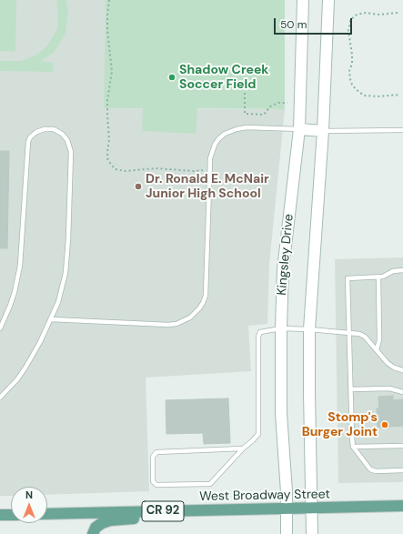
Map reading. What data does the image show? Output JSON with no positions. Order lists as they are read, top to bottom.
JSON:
{
  "streets": {
    "main road": ["Kingsley Drive", "West Broadway Street", "CR 92"]
  },
  "crossings": [
    ["Kingsley Drive", "West Broadway Street"]
  ],
  "places": ["Shadow Creek Soccer Field", "Dr. Ronald E. McNair Junior High School", "Stomp's Burger Joint"],
  "scale_bar": "50 m",
  "north": "top"
}
